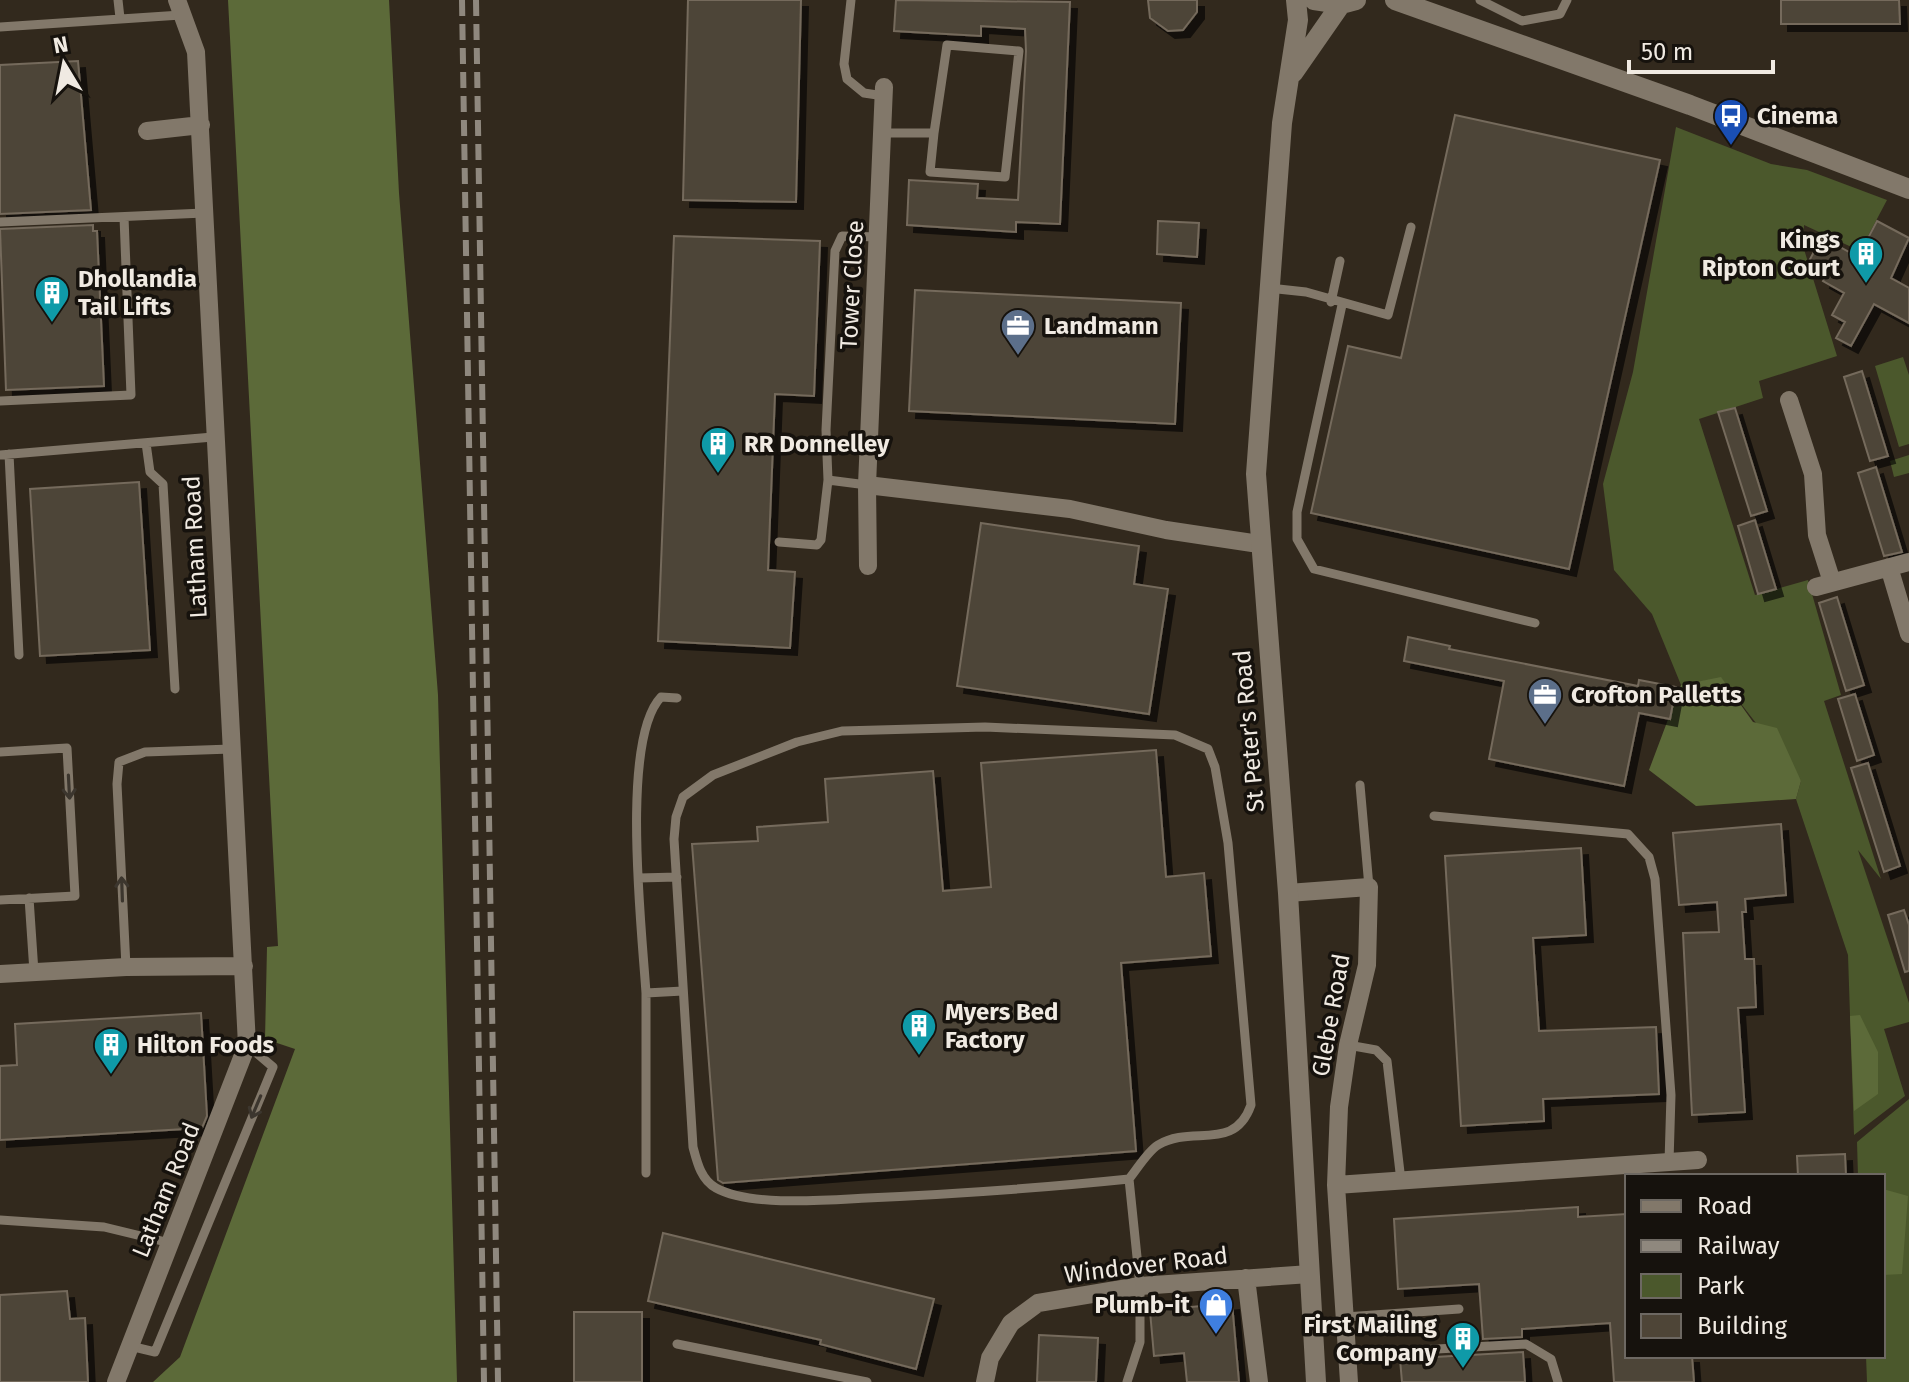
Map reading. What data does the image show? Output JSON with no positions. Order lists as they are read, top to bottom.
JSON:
{
  "streets": {
    "street": [
      "Tower Close",
      "Latham Road",
      "St Peter's Road",
      "Glebe Road",
      "Windover Road"
    ]
  },
  "crossings": [
    ["St Peter's Road", "Windover Road"]
  ],
  "places": {
    "bus stop": ["Cinema"],
    "building": [
      "Kings Ripton Court",
      "Dhollandia Tail Lifts",
      "RR Donnelley",
      "Myers Bed Factory",
      "Hilton Foods",
      "First Mailing Company"
    ],
    "office": ["Landmann", "Crofton Palletts"],
    "shop": ["Plumb-it"]
  },
  "legend": [
    "Road",
    "Railway",
    "Park",
    "Building"
  ],
  "scale_bar": "50 m",
  "north": "top"
}
